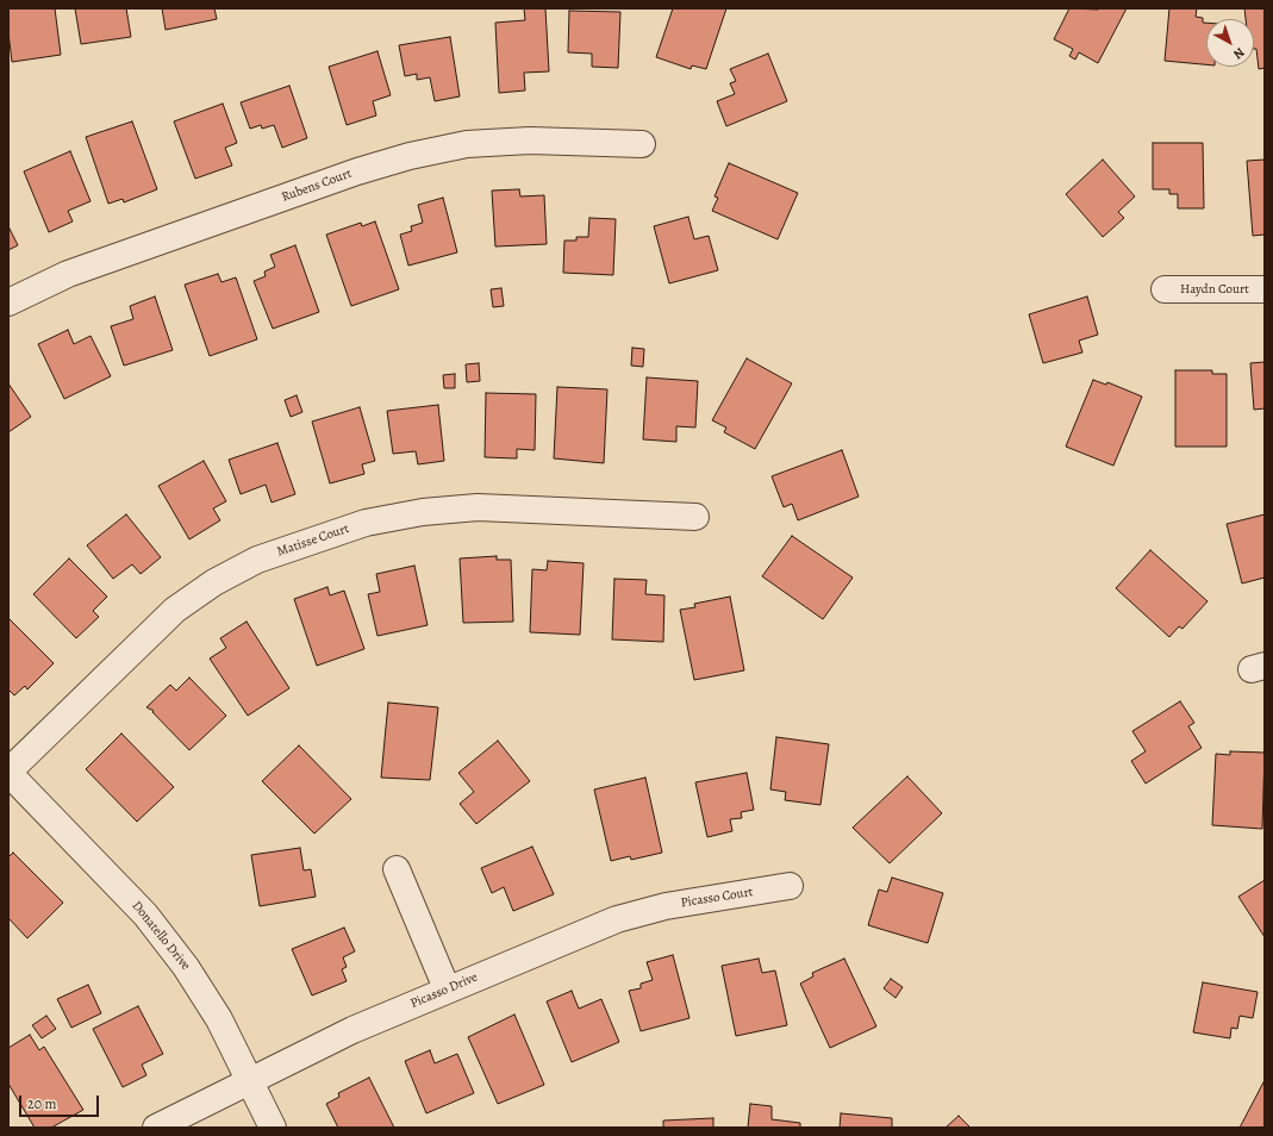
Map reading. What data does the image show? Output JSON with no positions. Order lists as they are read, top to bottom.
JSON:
{
  "streets": {
    "street": [
      "Rubens Court",
      "Haydn Court",
      "Matisse Court",
      "Picasso Court",
      "Donatello Drive",
      "Picasso Drive"
    ]
  },
  "crossings": [
    ["Matisse Court", "Donatello Drive"],
    ["Picasso Court", "Picasso Drive"],
    ["Donatello Drive", "Picasso Drive"]
  ],
  "scale_bar": "20 m",
  "north": "bottom right"
}
